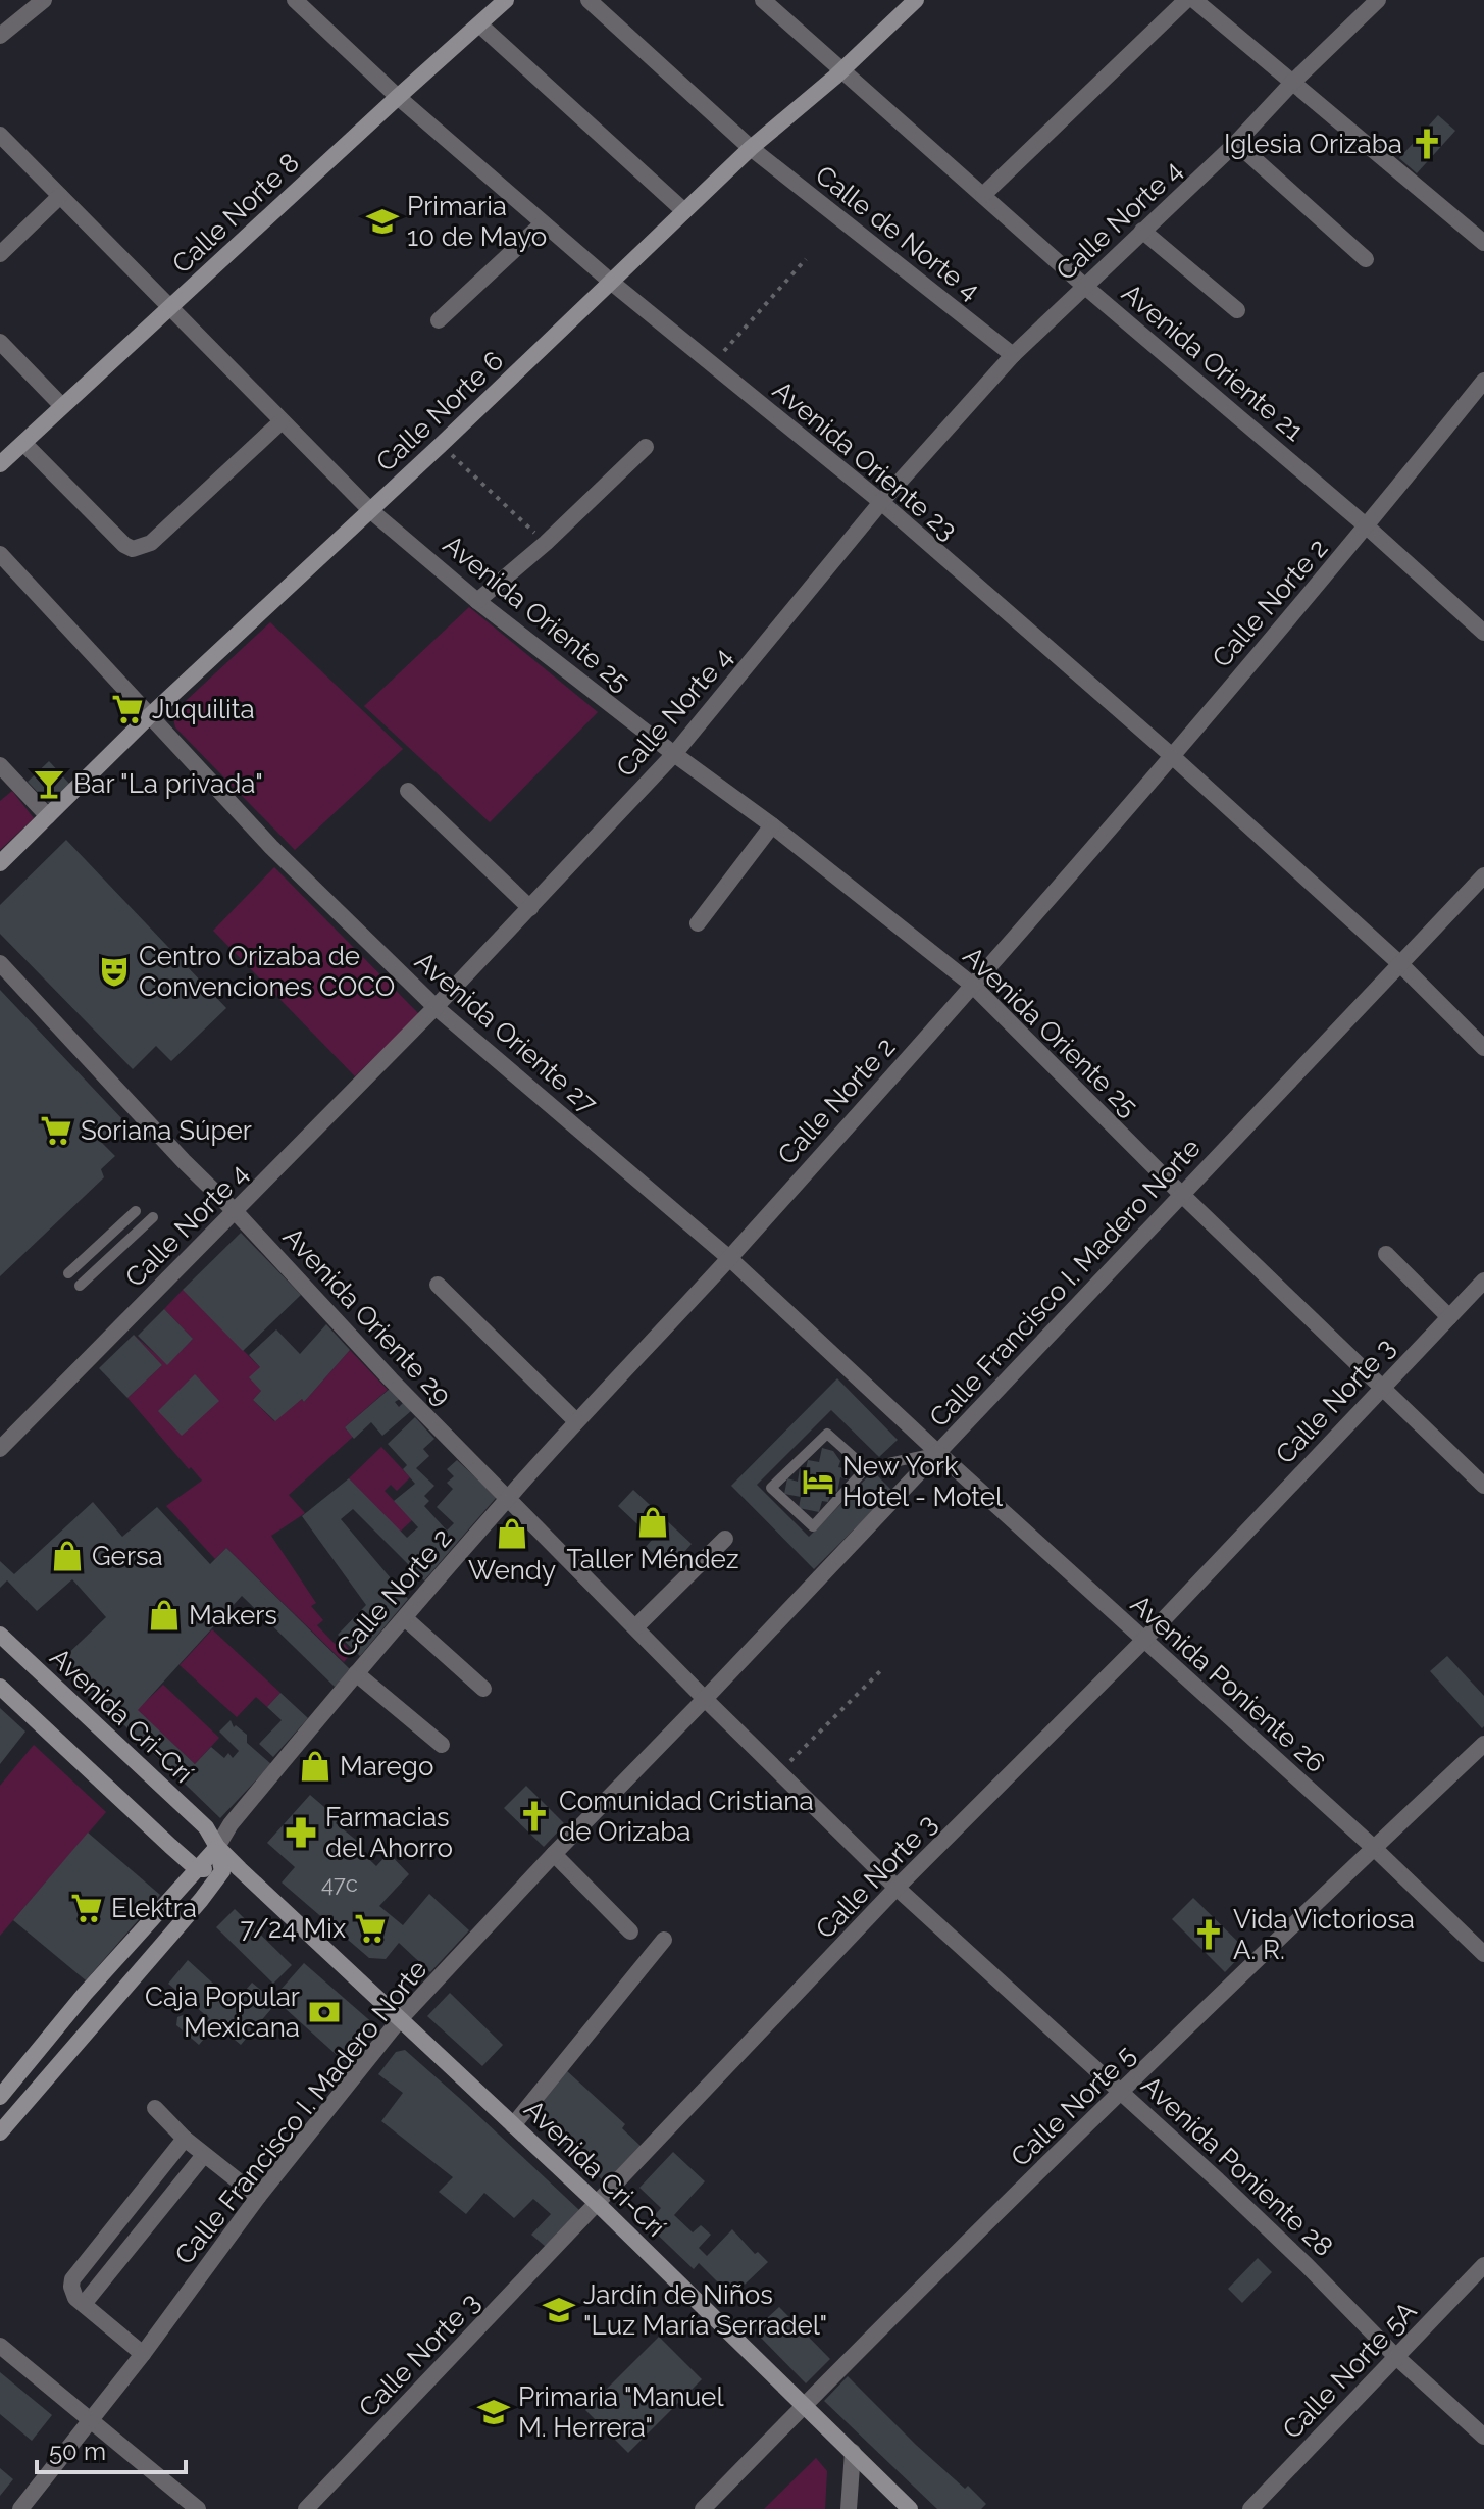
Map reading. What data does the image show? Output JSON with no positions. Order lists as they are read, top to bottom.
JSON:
{
  "streets": {
    "main road": ["Calle Norte 8", "Calle Norte 6", "Avenida Cri-Crí"],
    "street": [
      "Calle Norte 4",
      "Calle de Norte 4",
      "Avenida Oriente 21",
      "Avenida Oriente 23",
      "Calle Norte 2",
      "Avenida Oriente 25",
      "Avenida Oriente 27",
      "Calle Francisco I. Madero Norte",
      "Avenida Oriente 29",
      "Calle Norte 3",
      "Avenida Poniente 26",
      "Calle Norte 5",
      "Avenida Poniente 28",
      "Calle Norte 5A"
    ]
  },
  "crossings": [
    ["Calle Norte 8", "Avenida Oriente 23"],
    ["Calle Norte 8", "Avenida Oriente 25"],
    ["Calle Norte 4", "Calle de Norte 4"],
    ["Calle Norte 4", "Avenida Oriente 21"],
    ["Calle Norte 4", "Avenida Oriente 23"],
    ["Calle Norte 4", "Avenida Oriente 25"],
    ["Calle Norte 4", "Avenida Oriente 27"],
    ["Calle Norte 4", "Avenida Oriente 29"],
    ["Calle de Norte 4", "Calle Norte 6"],
    ["Avenida Oriente 21", "Calle Norte 6"],
    ["Avenida Oriente 21", "Calle Norte 2"],
    ["Calle Norte 6", "Avenida Oriente 23"],
    ["Calle Norte 6", "Avenida Oriente 25"],
    ["Calle Norte 6", "Avenida Oriente 27"],
    ["Avenida Oriente 23", "Calle Norte 2"],
    ["Avenida Oriente 23", "Calle Francisco I. Madero Norte"],
    ["Calle Norte 2", "Avenida Oriente 25"],
    ["Calle Norte 2", "Avenida Oriente 27"],
    ["Calle Norte 2", "Avenida Oriente 29"],
    ["Calle Norte 2", "Avenida Cri-Crí"],
    ["Avenida Oriente 25", "Calle Francisco I. Madero Norte"],
    ["Avenida Oriente 25", "Calle Norte 3"],
    ["Avenida Oriente 27", "Calle Francisco I. Madero Norte"],
    ["Avenida Oriente 27", "Avenida Poniente 26"],
    ["Calle Francisco I. Madero Norte", "Avenida Oriente 29"],
    ["Calle Francisco I. Madero Norte", "Avenida Poniente 26"],
    ["Calle Francisco I. Madero Norte", "Avenida Cri-Crí"],
    ["Calle Francisco I. Madero Norte", "Avenida Poniente 28"],
    ["Avenida Oriente 29", "Avenida Poniente 28"],
    ["Calle Norte 3", "Avenida Poniente 26"],
    ["Calle Norte 3", "Avenida Cri-Crí"],
    ["Calle Norte 3", "Avenida Poniente 28"],
    ["Avenida Poniente 26", "Calle Norte 5"],
    ["Avenida Cri-Crí", "Calle Norte 5"],
    ["Calle Norte 5", "Avenida Poniente 28"],
    ["Avenida Poniente 28", "Calle Norte 5A"]
  ],
  "places": {
    "church": ["Iglesia Orizaba", "Comunidad Cristiana de Orizaba", "Vida Victoriosa A. R."],
    "school or university": ["Primaria 10 de Mayo", "Jardín de Niños \"Luz María Serradel\"", "Primaria \"Manuel M. Herrera\""],
    "supermarket": [
      "Juquilita",
      "Soriana Súper",
      "Elektra",
      "7/24 Mix"
    ],
    "bar": ["Bar \"La privada\""],
    "theatre": ["Centro Orizaba de Convenciones COCO"],
    "hotel": ["New York Hotel - Motel"],
    "shop": [
      "Taller Méndez",
      "Wendy",
      "Gersa",
      "Makers",
      "Marego"
    ],
    "pharmacy": ["Farmacias del Ahorro"],
    "bank": ["Caja Popular Mexicana"]
  },
  "house_numbers": ["47c"],
  "scale_bar": "50 m"
}
